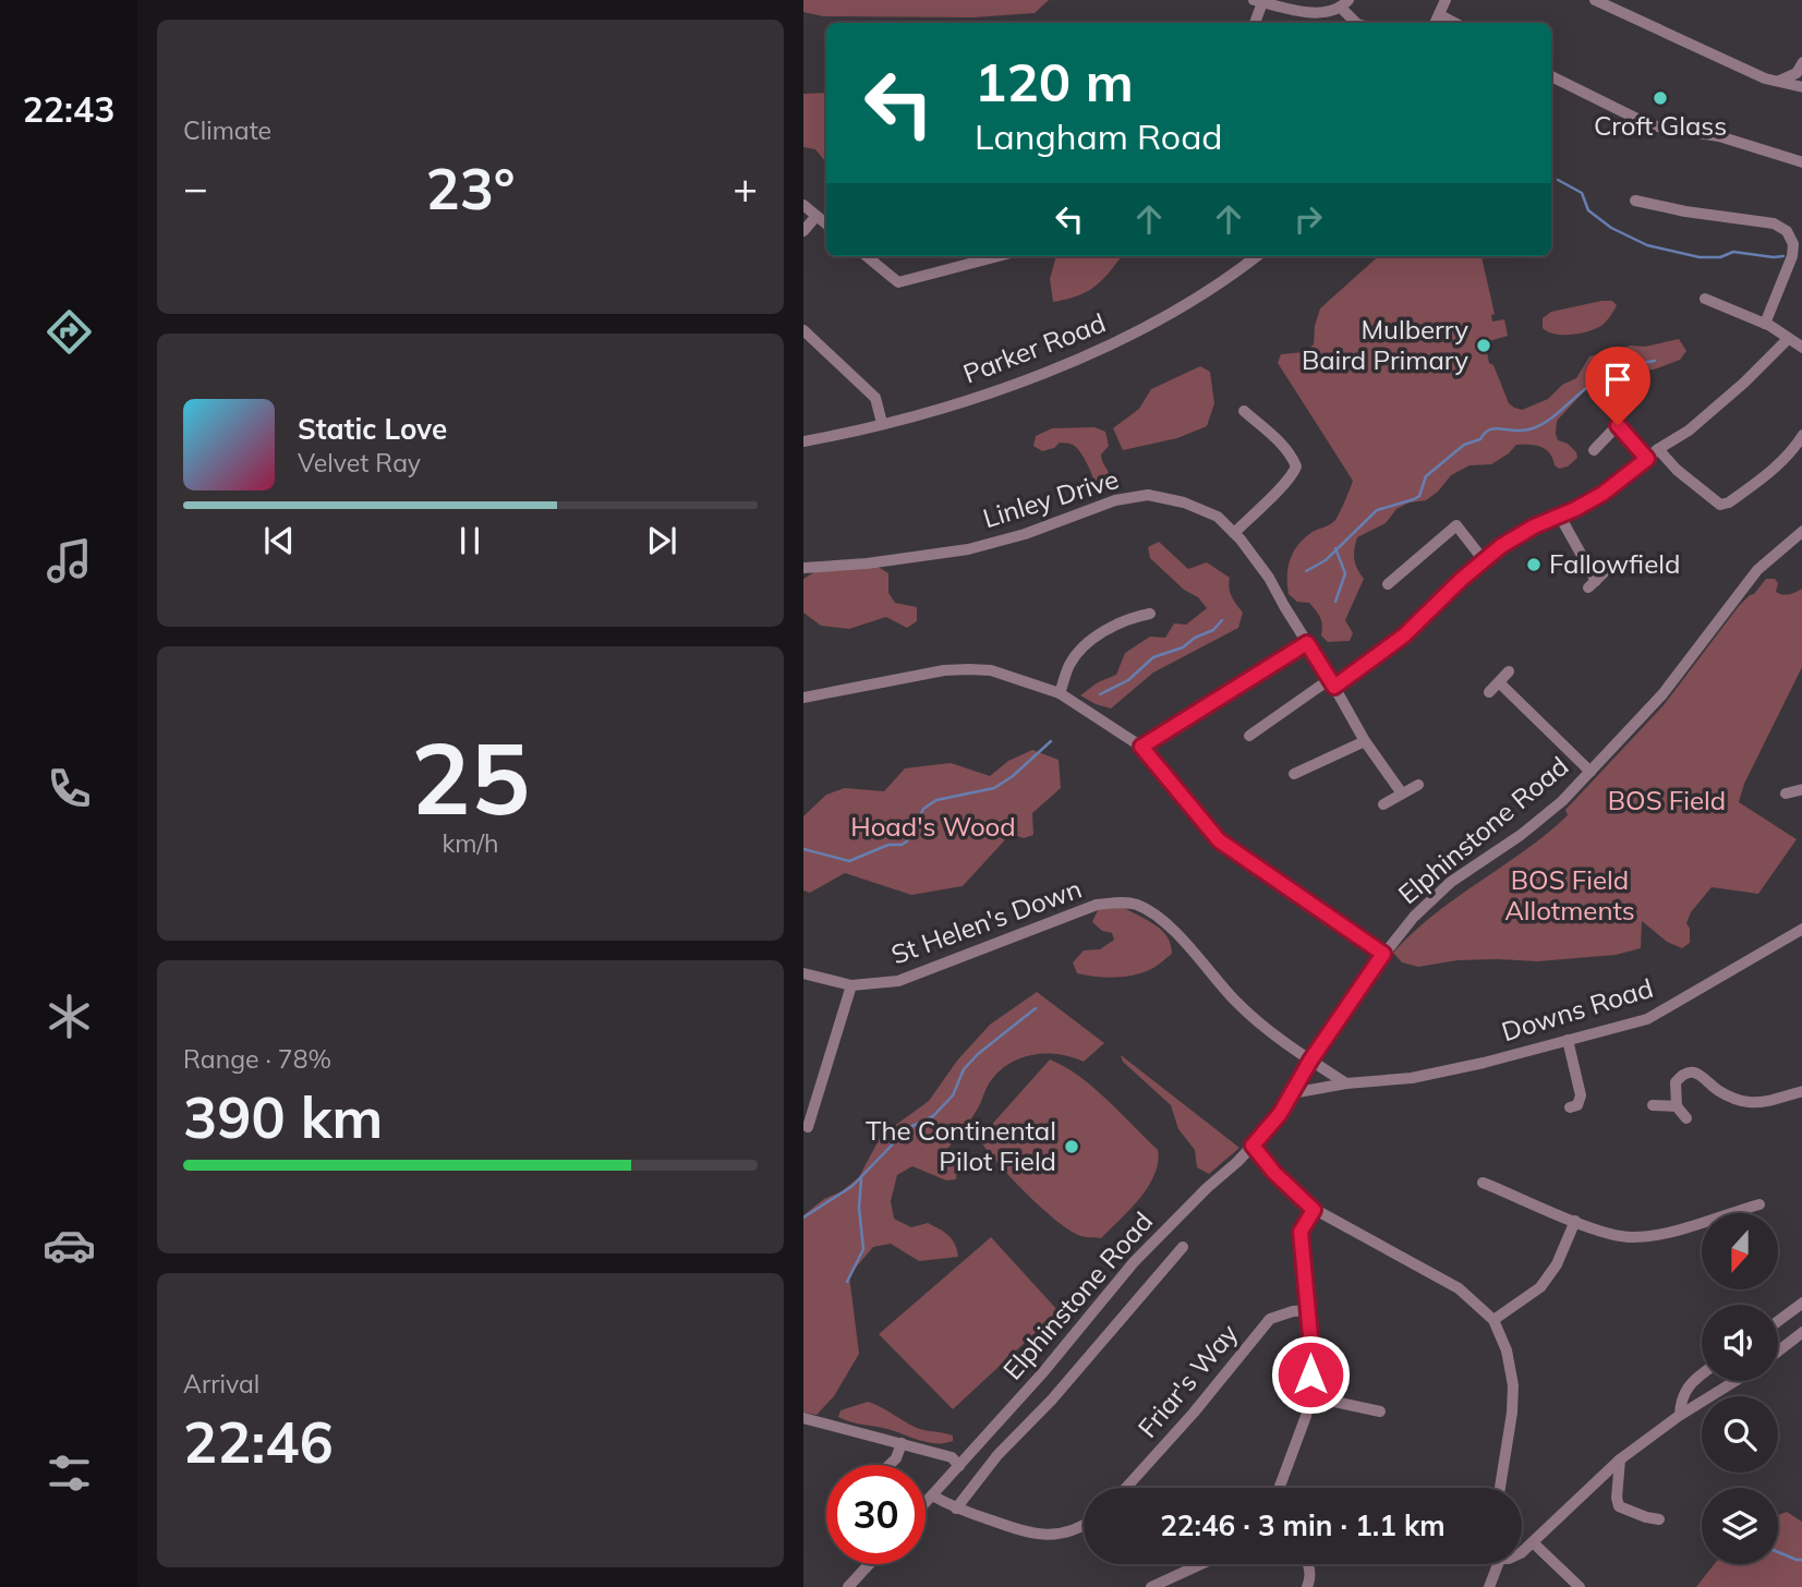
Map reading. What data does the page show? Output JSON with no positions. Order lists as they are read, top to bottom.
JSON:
{
  "streets": {
    "street": [
      "Parker Road",
      "Linley Drive",
      "Elphinstone Road",
      "St Helen's Down",
      "Downs Road",
      "Friar's Way"
    ]
  },
  "crossings": [
    ["Elphinstone Road", "St Helen's Down"],
    ["Elphinstone Road", "Downs Road"]
  ],
  "parks": ["BOS Field", "Hoad's Wood", "BOS Field Allotments"],
  "places": [
    "Croft Glass",
    "Mulberry Baird Primary",
    "Fallowfield",
    "The Continental Pilot Field"
  ],
  "north": "bottom",
  "page": {
    "tabs": "22:43",
    "tile": [
      "Climate",
      ["25", "km/h"],
      ["Range · 78%", "390 km"],
      ["Arrival", "22:46"]
    ],
    "turn": ["120 m", "Langham Road"],
    "heat": ["−", "23°", "+"],
    "song": ["Static Love", "Velvet Ray"],
    "limit": "30",
    "trip": "22:46 · 3 min · 1.1 km"
  }
}
